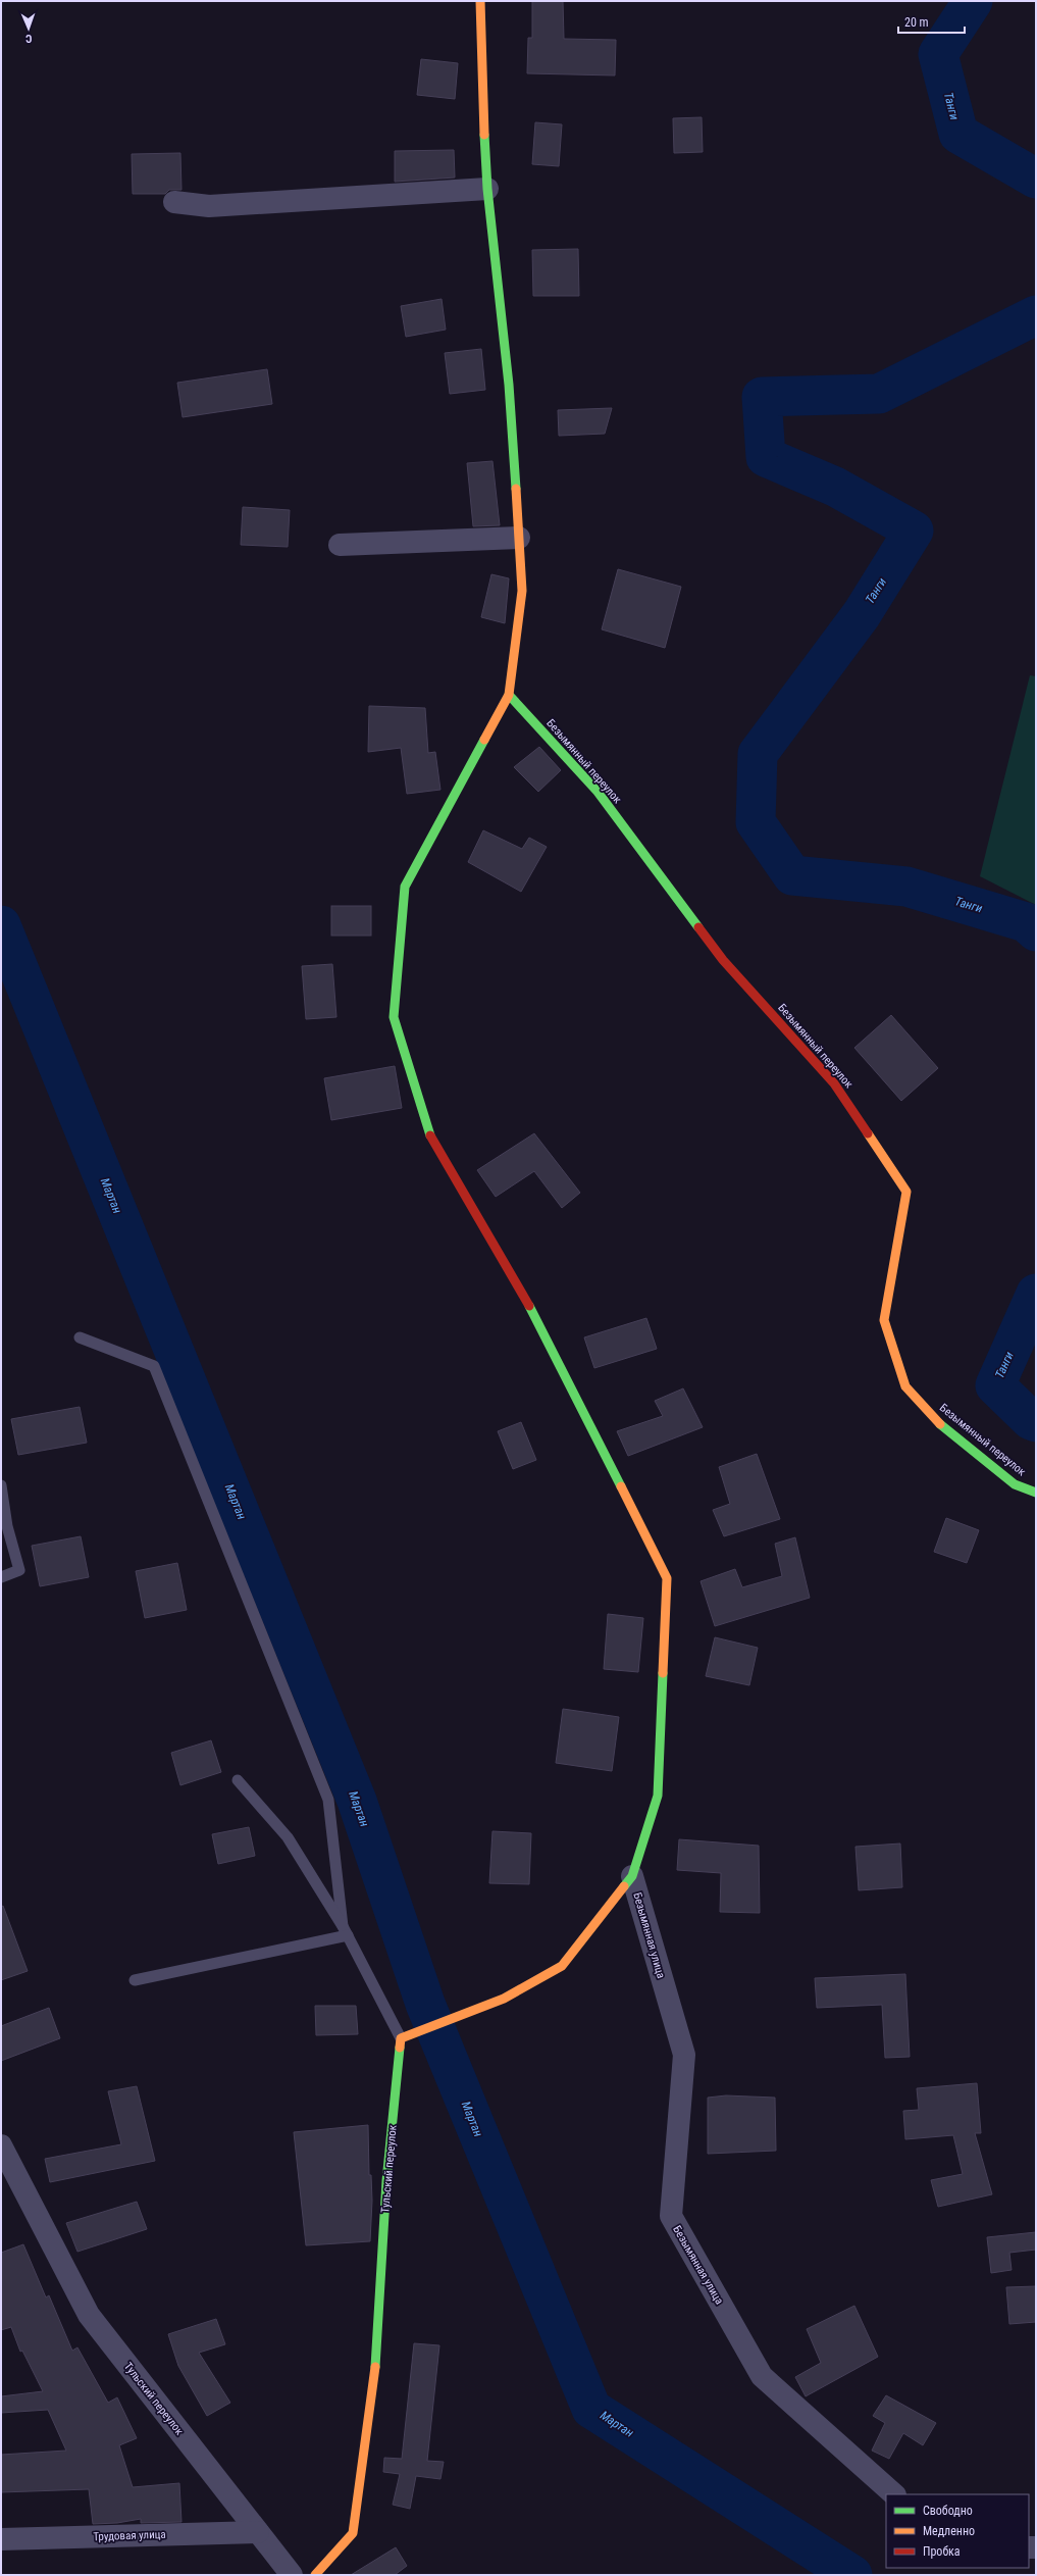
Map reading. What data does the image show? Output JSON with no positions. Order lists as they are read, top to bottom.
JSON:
{
  "streets": {
    "street": [
      "Безымянный переулок",
      "Безымянная улица",
      "Тульский переулок",
      "Трудовая улица"
    ]
  },
  "crossings": [
    ["Тульский переулок", "Трудовая улица"]
  ],
  "water": ["Танги", "Мартан"],
  "legend": ["Свободно", "Медленно", "Пробка"],
  "scale_bar": "20 m",
  "north": "bottom"
}
